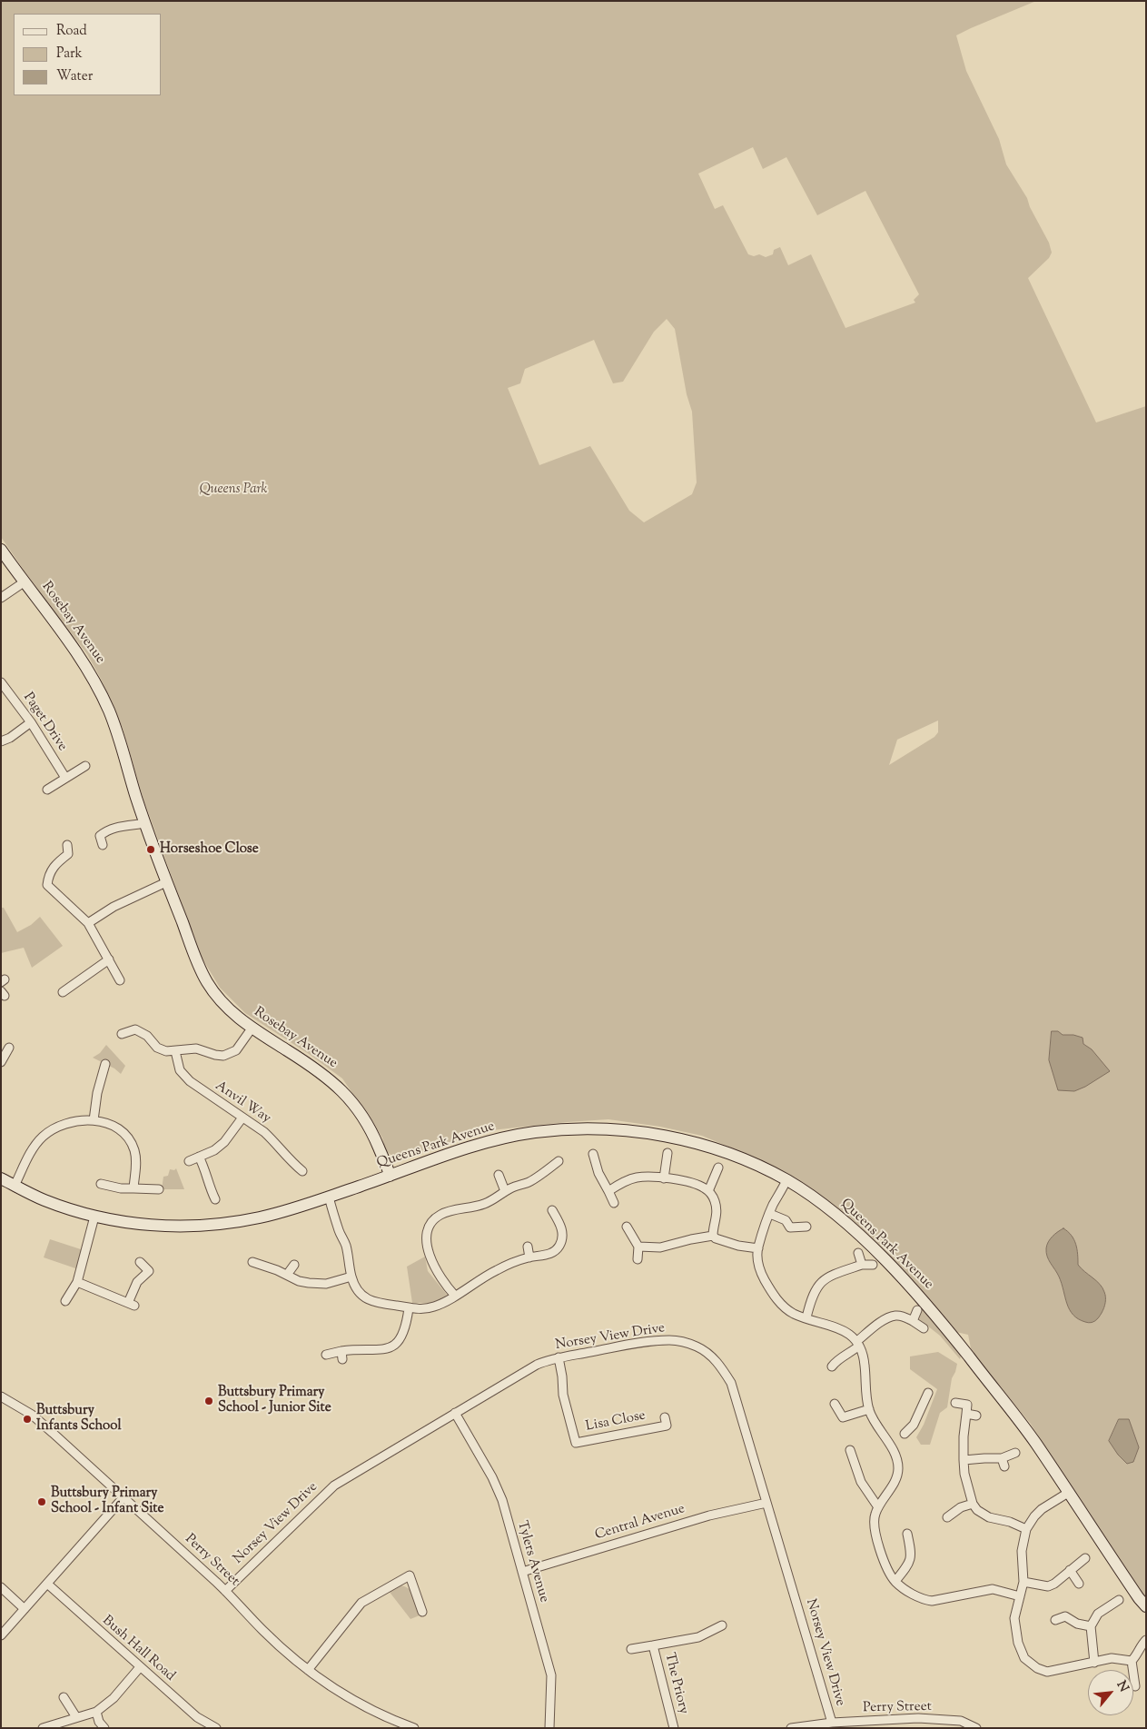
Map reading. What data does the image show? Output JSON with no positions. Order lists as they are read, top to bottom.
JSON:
{
  "streets": {
    "street": [
      "Rosebay Avenue",
      "Paget Drive",
      "Anvil Way",
      "Queens Park Avenue",
      "Norsey View Drive",
      "Lisa Close",
      "Central Avenue",
      "Perry Street",
      "Tylers Avenue",
      "Bush Hall Road",
      "The Priory"
    ]
  },
  "crossings": [
    ["Rosebay Avenue", "Queens Park Avenue"],
    ["Norsey View Drive", "Lisa Close"],
    ["Norsey View Drive", "Central Avenue"],
    ["Norsey View Drive", "Perry Street"],
    ["Norsey View Drive", "Tylers Avenue"],
    ["Central Avenue", "Tylers Avenue"]
  ],
  "parks": ["Queens Park"],
  "places": [
    "Horseshoe Close",
    "Buttsbury Primary School - Junior Site",
    "Buttsbury Infants School",
    "Buttsbury Primary School - Infant Site"
  ],
  "legend": ["Road", "Park", "Water"],
  "north": "top right"
}
